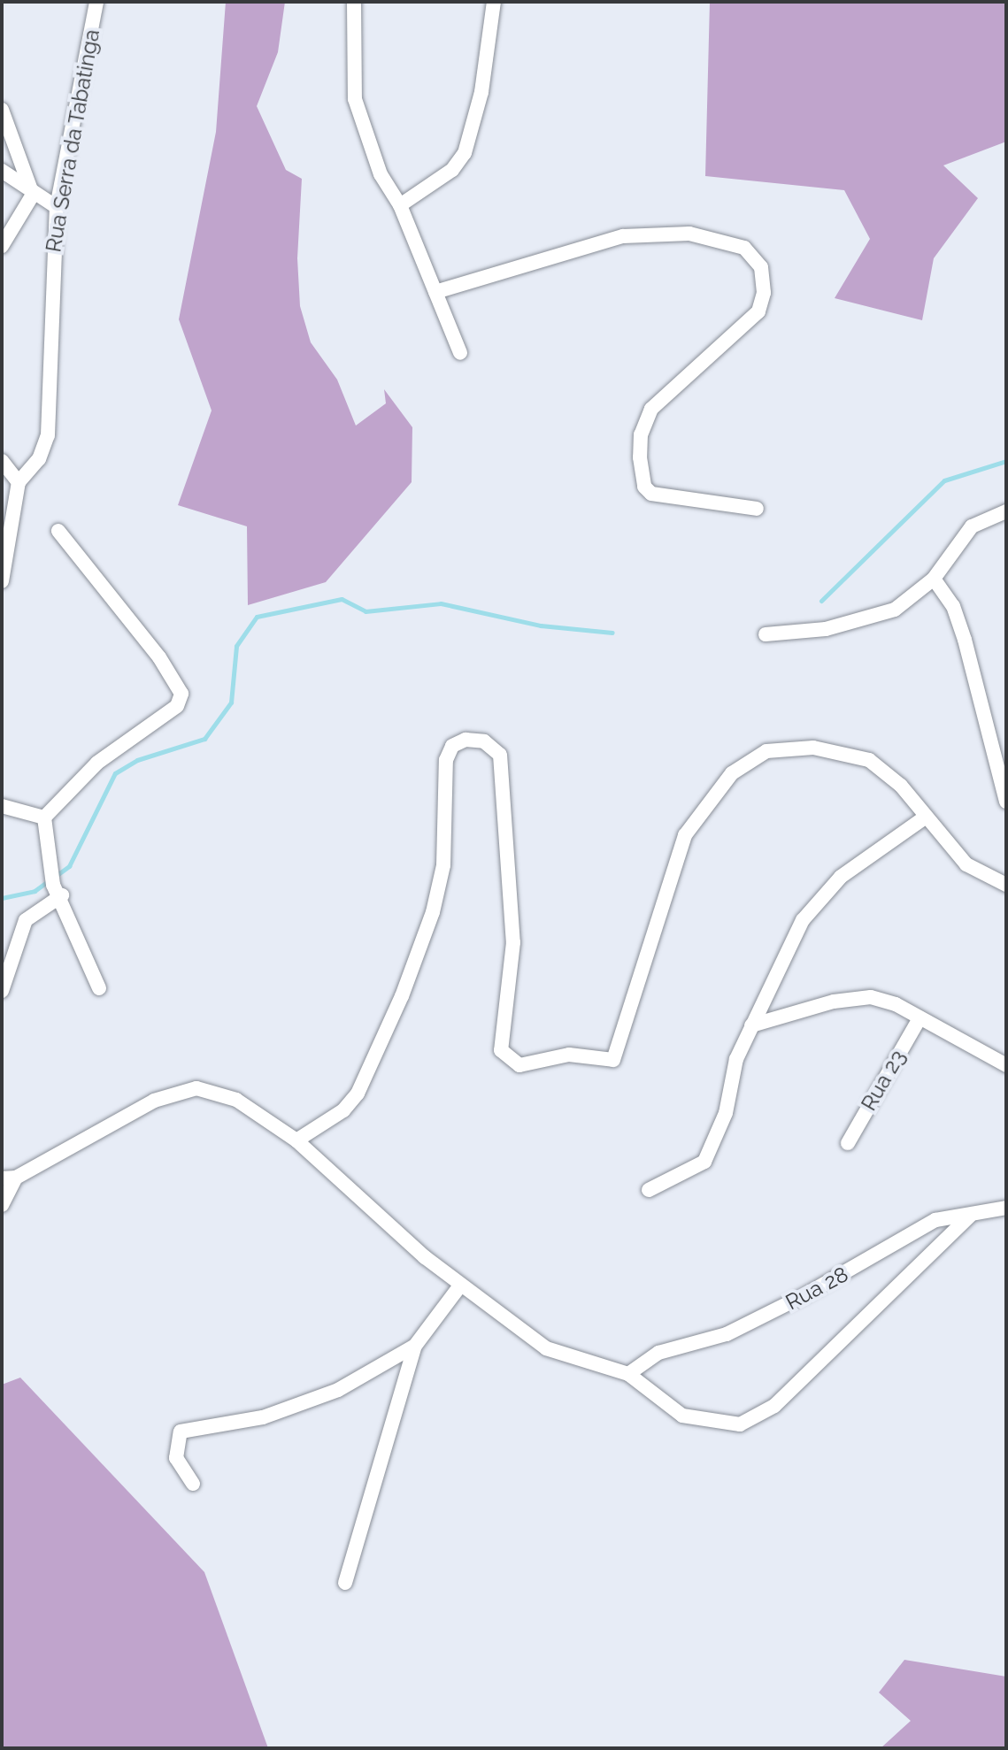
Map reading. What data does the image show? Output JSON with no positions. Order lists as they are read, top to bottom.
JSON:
{
  "streets": {
    "street": ["Rua Serra da Tabatinga", "Rua 23", "Rua 28"]
  }
}
